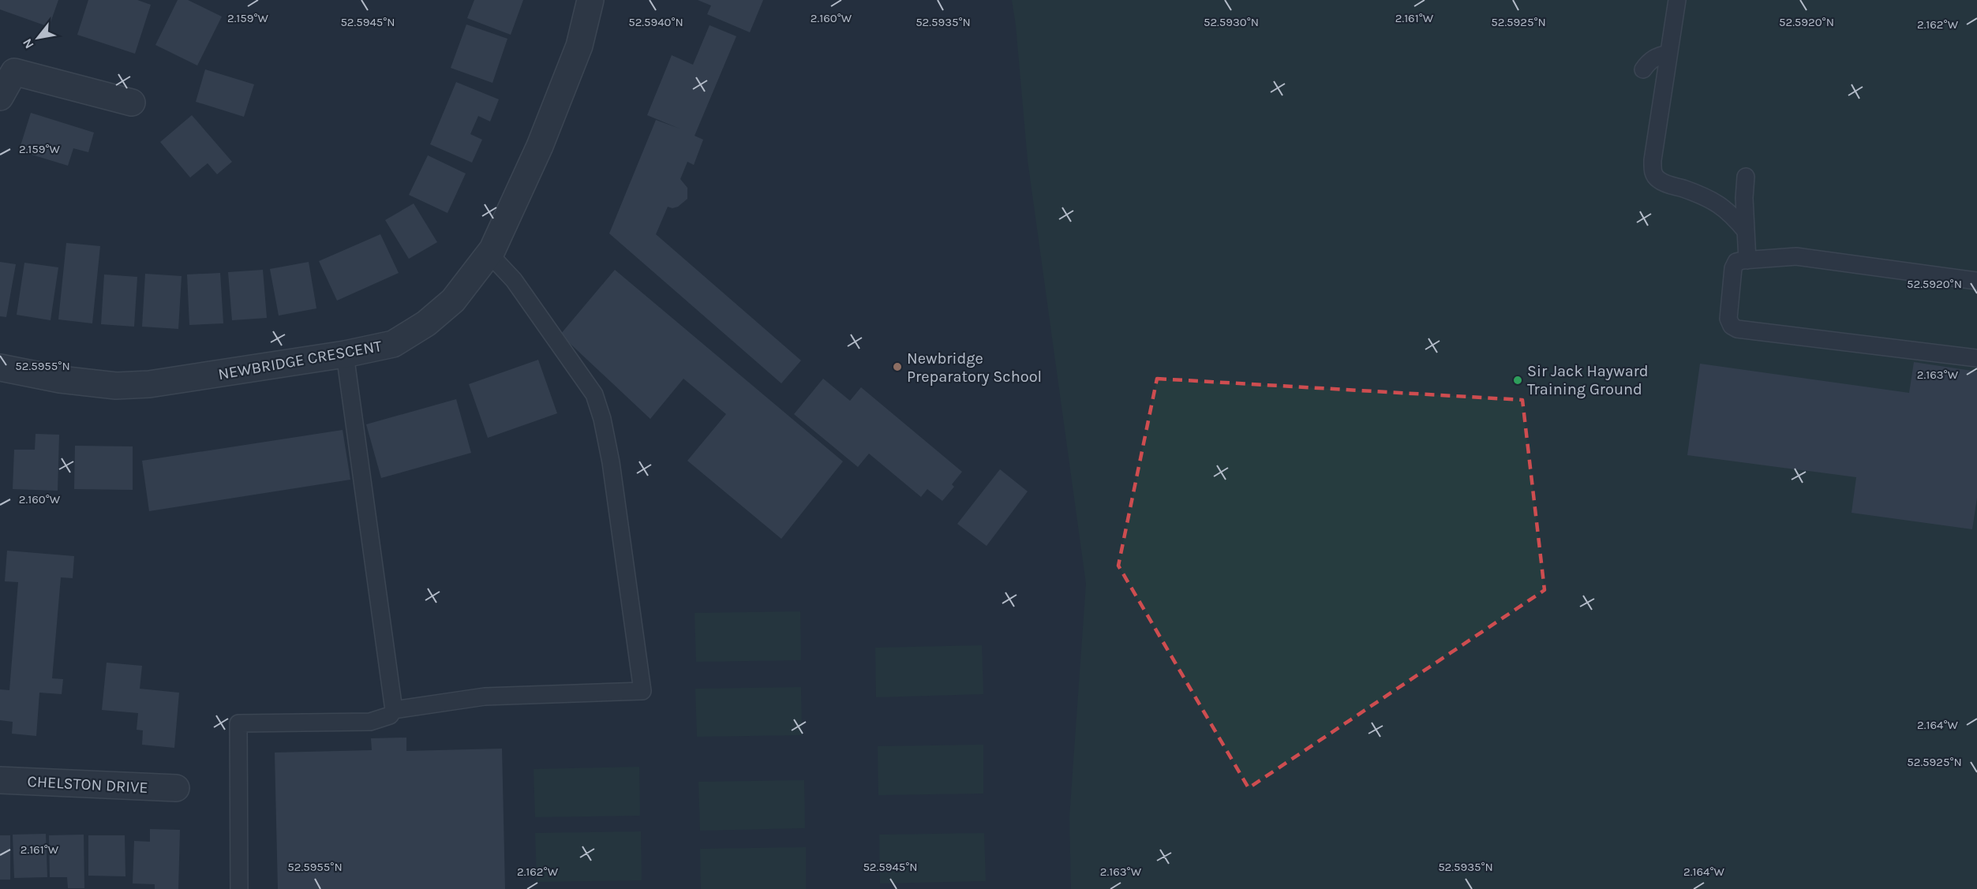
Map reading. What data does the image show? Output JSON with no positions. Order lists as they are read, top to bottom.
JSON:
{
  "streets": {
    "street": ["NEWBRIDGE CRESCENT", "CHELSTON DRIVE"]
  },
  "places": ["Newbridge Preparatory School", "Sir Jack Hayward Training Ground"],
  "north": "bottom left",
  "coordinates": [
    "2.159°W",
    "2.160°W",
    "2.161°W",
    "52.5930°N",
    "52.5945°N",
    "52.5940°N",
    "52.5935°N",
    "52.5925°N",
    "52.5920°N",
    "2.162°W",
    "52.5955°N",
    "2.163°W",
    "2.164°W"
  ]
}
